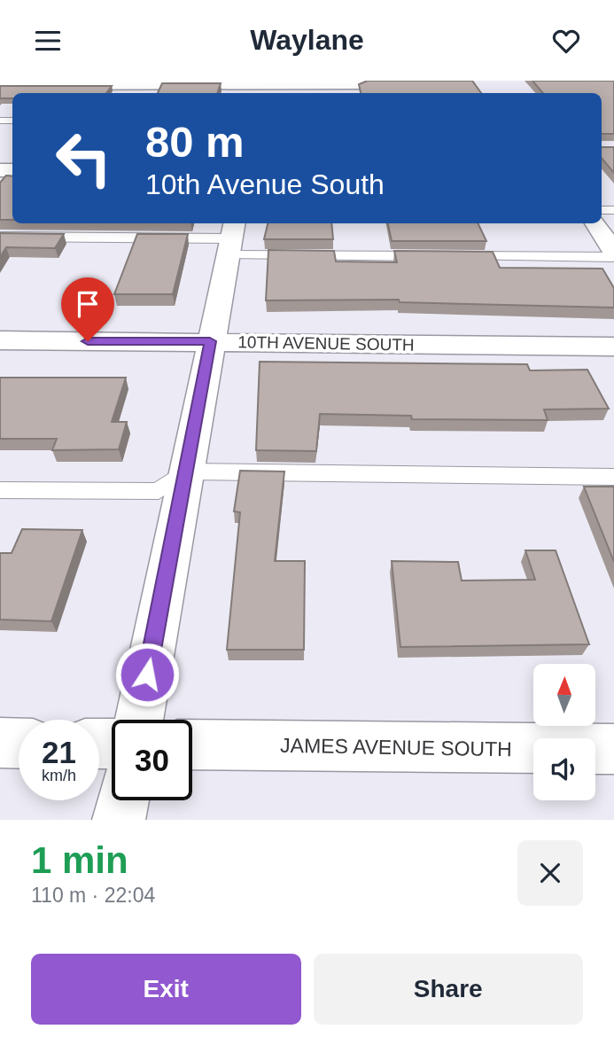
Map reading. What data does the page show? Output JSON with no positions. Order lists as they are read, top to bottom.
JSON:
{
  "streets": {
    "street": ["10TH AVENUE SOUTH", "JAMES AVENUE SOUTH"]
  },
  "north": "top",
  "page": {
    "header": "Waylane",
    "turn": ["80 m", "10th Avenue South"],
    "speed": "21 km/h",
    "limit": "30",
    "heading": ["1 min", "110 m · 22:04"],
    "buttons": ["Exit", "Share"]
  }
}
